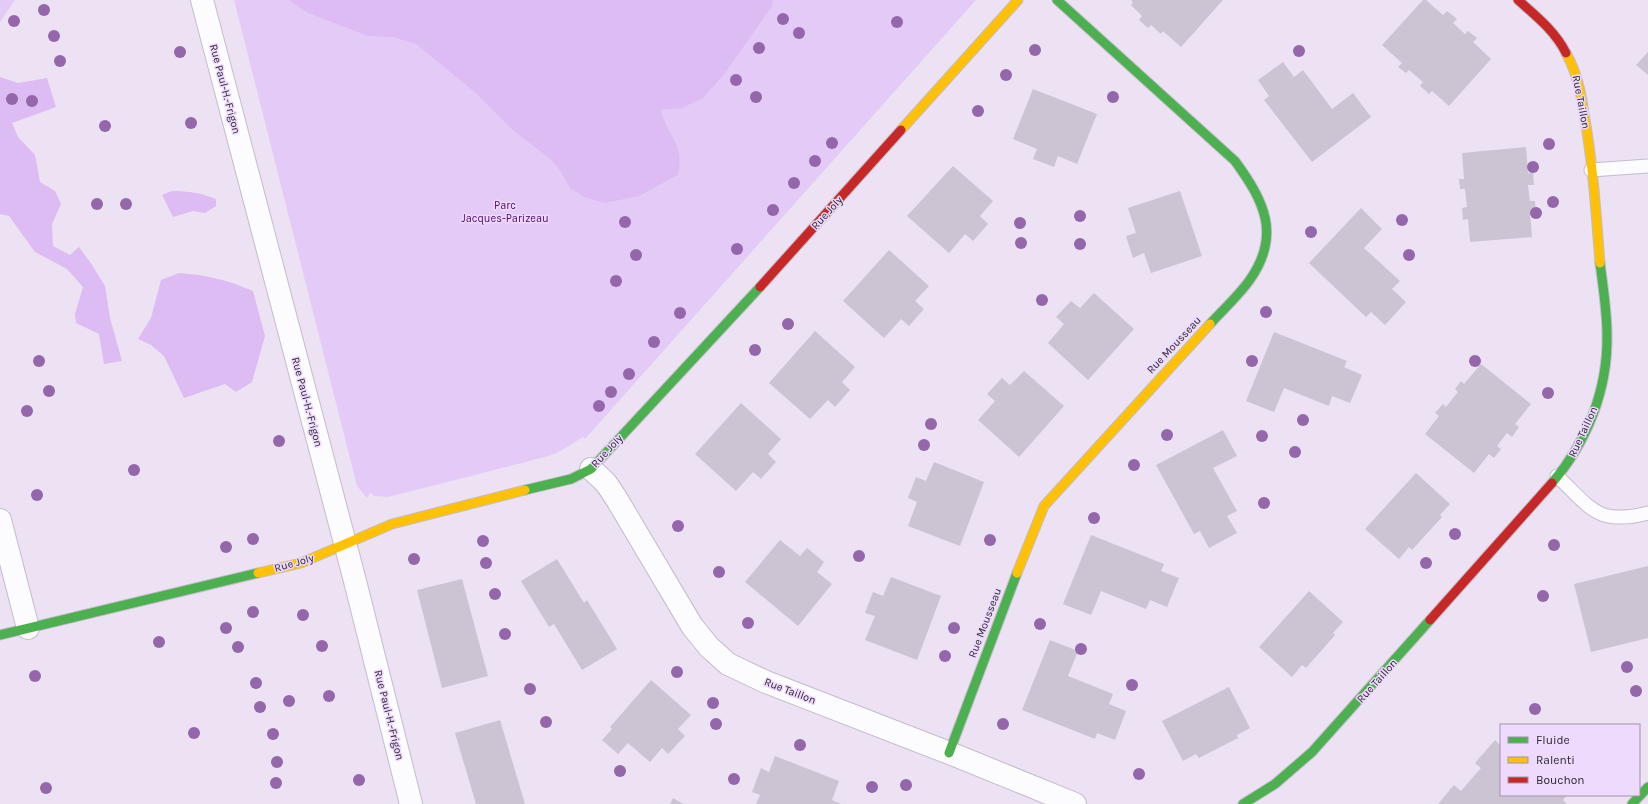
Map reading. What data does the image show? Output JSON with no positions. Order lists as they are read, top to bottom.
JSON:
{
  "streets": {
    "street": [
      "Rue Paul-H.-Frigon",
      "Rue Taillon",
      "Rue Joly",
      "Rue Mousseau"
    ]
  },
  "crossings": [
    ["Rue Paul-H.-Frigon", "Rue Joly"],
    ["Rue Taillon", "Rue Joly"],
    ["Rue Taillon", "Rue Mousseau"]
  ],
  "parks": ["Parc Jacques-Parizeau"],
  "legend": ["Fluide", "Ralenti", "Bouchon"]
}
